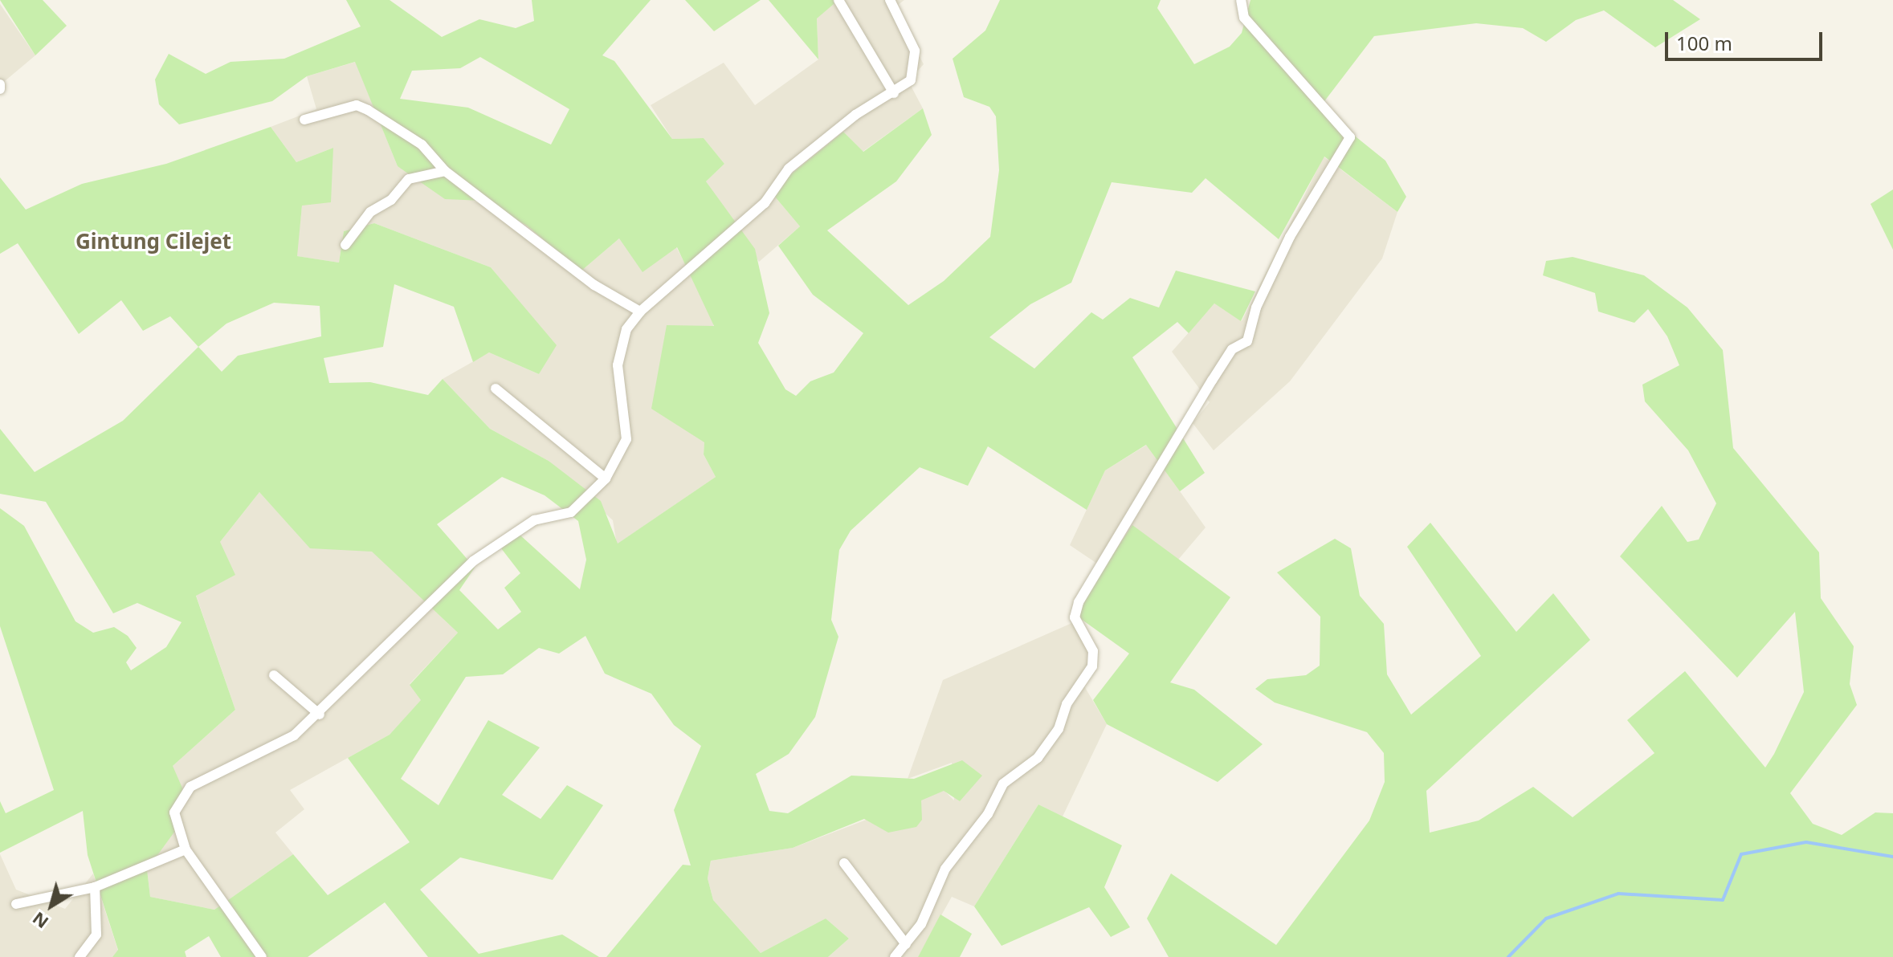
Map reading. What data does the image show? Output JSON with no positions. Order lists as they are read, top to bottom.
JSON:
{
  "districts": ["Gintung Cilejet"],
  "scale_bar": "100 m",
  "north": "bottom left"
}
